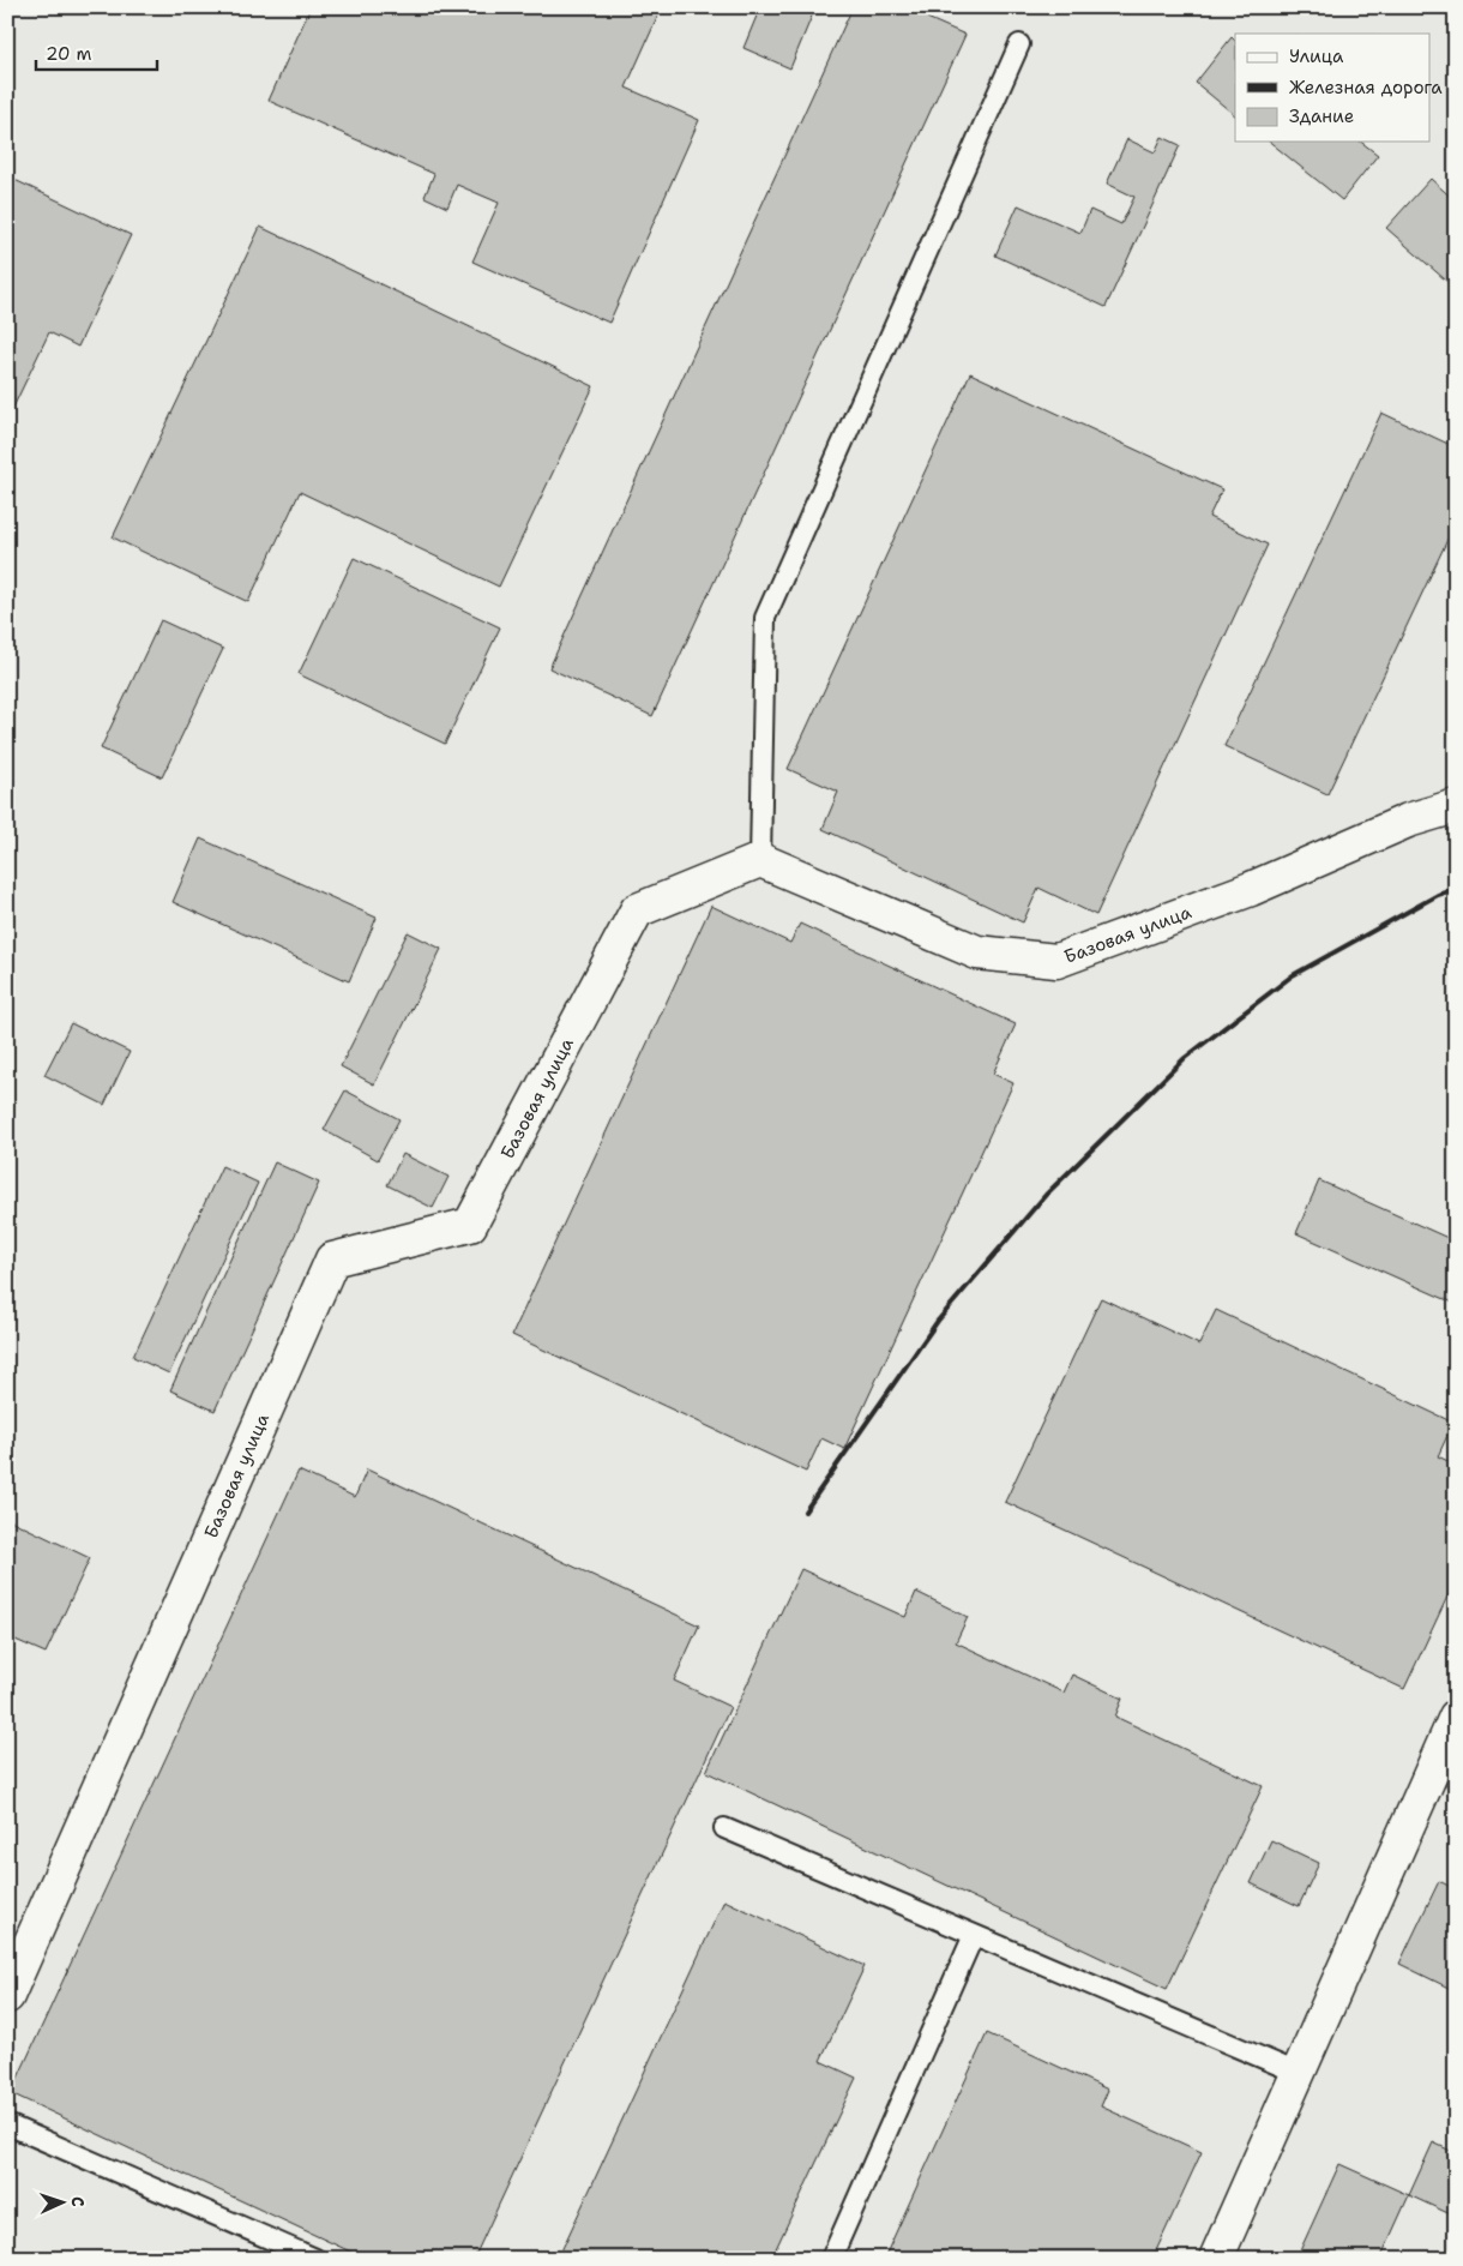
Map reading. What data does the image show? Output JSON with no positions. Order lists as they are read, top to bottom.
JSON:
{
  "streets": {
    "street": ["Базовая улица"]
  },
  "legend": ["Улица", "Железная дорога", "Здание"],
  "scale_bar": "20 m",
  "north": "right"
}
